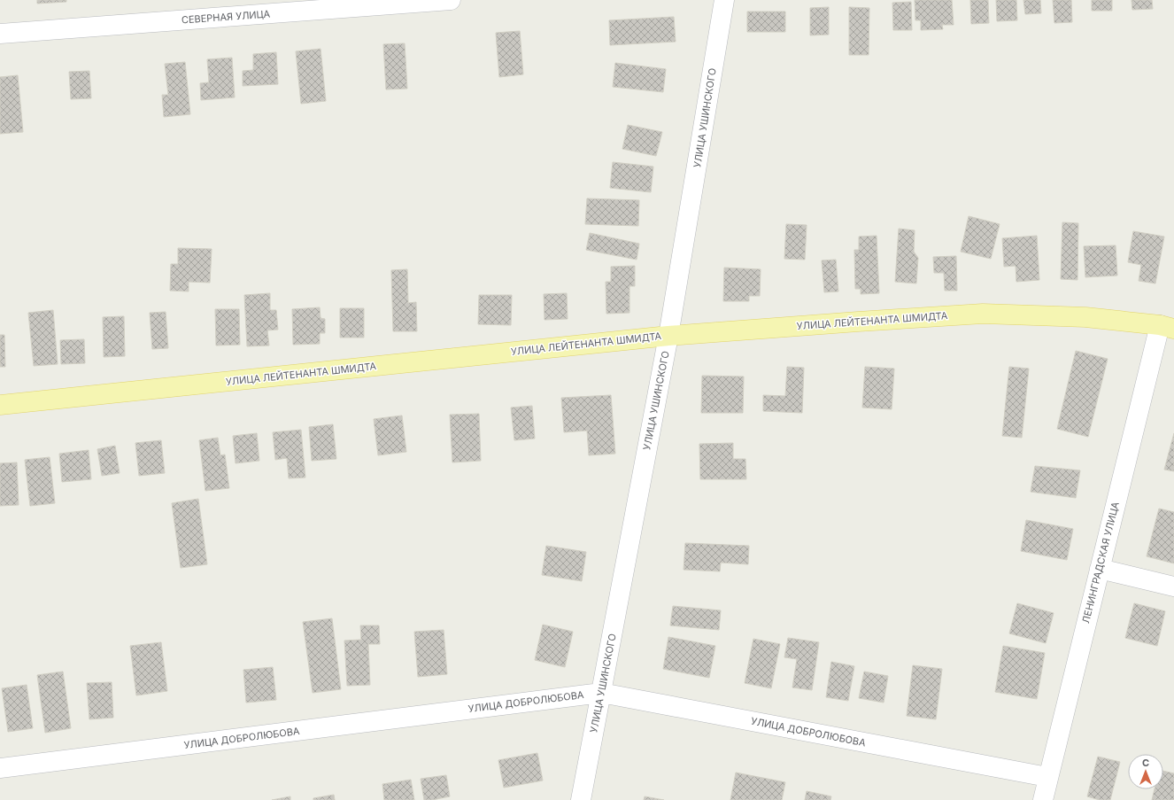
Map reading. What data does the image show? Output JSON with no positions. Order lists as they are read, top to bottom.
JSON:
{
  "streets": {
    "main road": ["УЛИЦА ЛЕЙТЕНАНТА ШМИДТА"],
    "street": [
      "СЕВЕРНАЯ УЛИЦА",
      "УЛИЦА УШИНСКОГО",
      "ЛЕНИНГРАДСКАЯ УЛИЦА",
      "УЛИЦА ДОБРОЛЮБОВА"
    ]
  },
  "crossings": [
    ["УЛИЦА УШИНСКОГО", "УЛИЦА ЛЕЙТЕНАНТА ШМИДТА"],
    ["УЛИЦА УШИНСКОГО", "УЛИЦА ДОБРОЛЮБОВА"],
    ["УЛИЦА ЛЕЙТЕНАНТА ШМИДТА", "ЛЕНИНГРАДСКАЯ УЛИЦА"],
    ["ЛЕНИНГРАДСКАЯ УЛИЦА", "УЛИЦА ДОБРОЛЮБОВА"]
  ],
  "north": "top"
}
